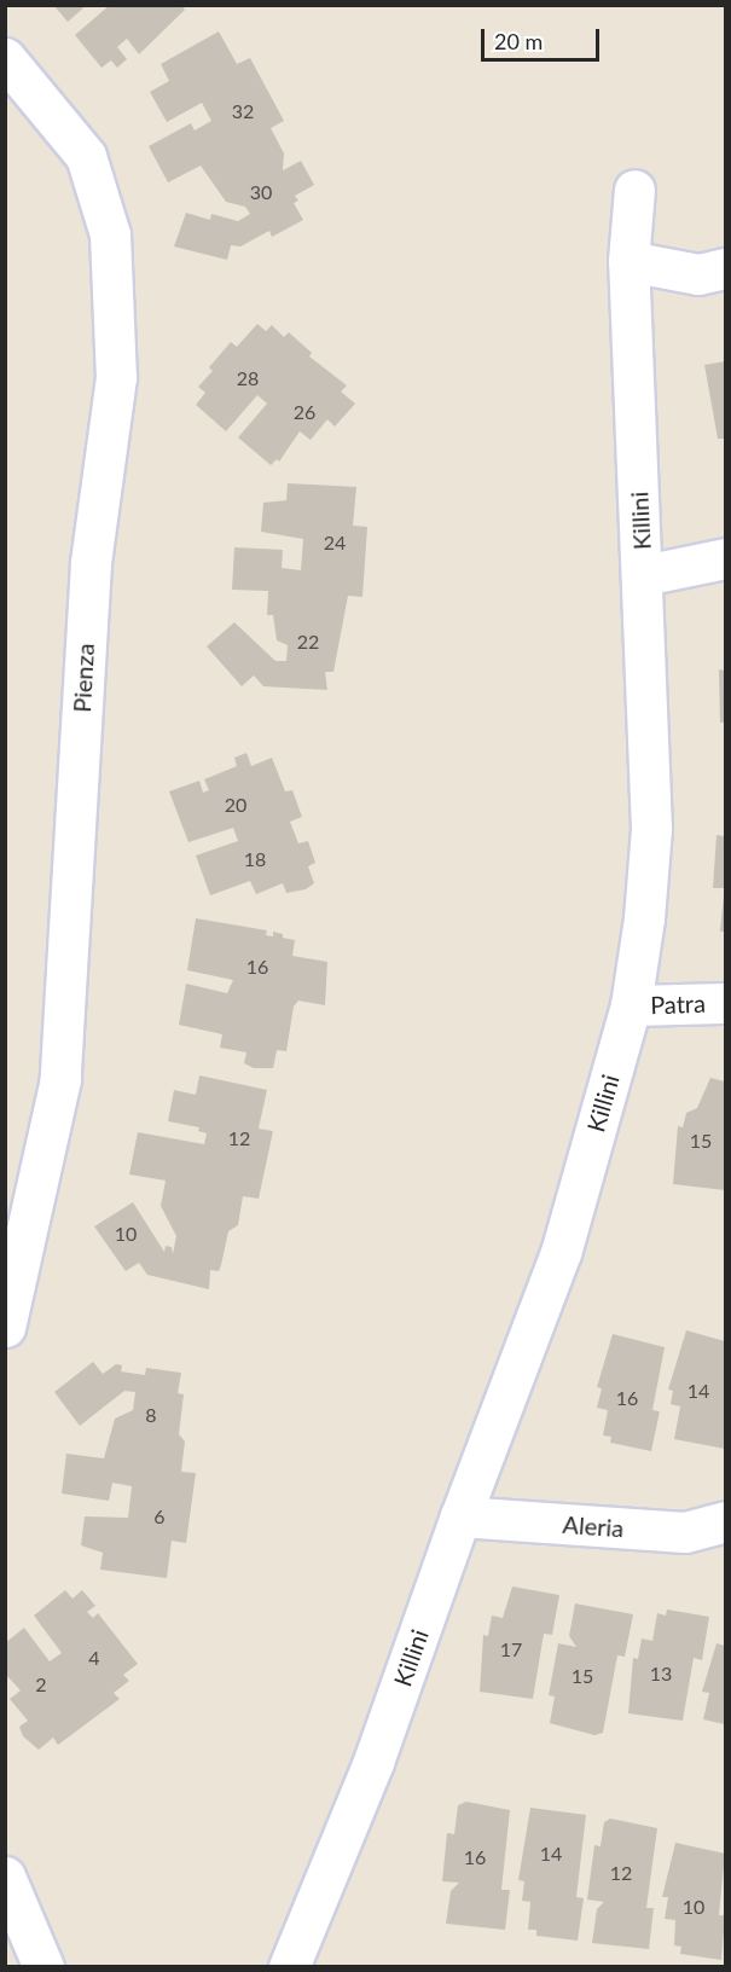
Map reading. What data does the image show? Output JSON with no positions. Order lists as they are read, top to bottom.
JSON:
{
  "streets": {
    "street": [
      "Killini",
      "Pienza",
      "Patra",
      "Aleria"
    ]
  },
  "crossings": [
    ["Killini", "Patra"],
    ["Killini", "Aleria"]
  ],
  "house_numbers": [
    "32",
    "30",
    "28",
    "26",
    "24",
    "22",
    "20",
    "18",
    "16",
    "12",
    "15",
    "10",
    "14",
    "16",
    "8",
    "6",
    "17",
    "4",
    "13",
    "15",
    "2",
    "14",
    "16",
    "12",
    "10"
  ],
  "scale_bar": "20 m"
}
